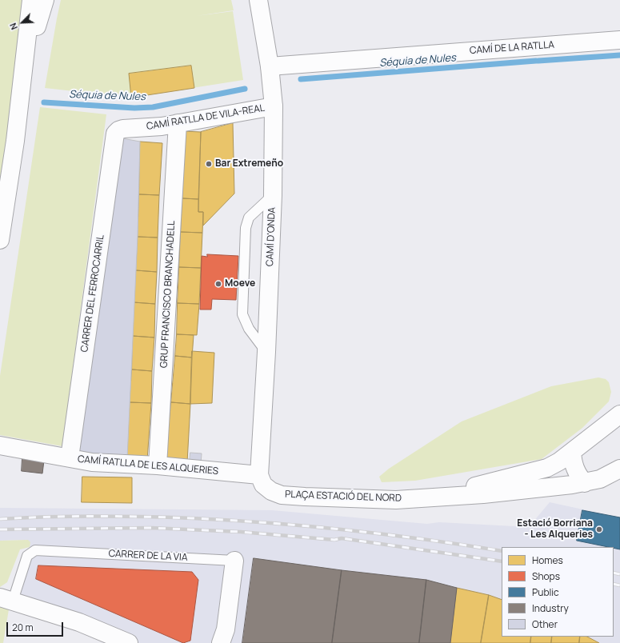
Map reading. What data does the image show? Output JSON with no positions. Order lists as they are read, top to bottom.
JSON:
{
  "streets": {
    "street": [
      "CAMÍ DE LA RATLLA",
      "CAMÍ RATLLA DE VILA-REAL",
      "CAMÍ D'ONDA",
      "CARRER DEL FERROCARRIL",
      "GRUP FRANCISCO BRANCHADELL",
      "CAMÍ RATLLA DE LES ALQUERIES",
      "PLAÇA ESTACIÓ DEL NORD",
      "CARRER DE LA VIA"
    ]
  },
  "crossings": [
    ["CAMÍ DE LA RATLLA", "CAMÍ D'ONDA"],
    ["CAMÍ RATLLA DE VILA-REAL", "CAMÍ D'ONDA"],
    ["CAMÍ RATLLA DE VILA-REAL", "CARRER DEL FERROCARRIL"],
    ["CAMÍ RATLLA DE VILA-REAL", "GRUP FRANCISCO BRANCHADELL"],
    ["CAMÍ D'ONDA", "CAMÍ RATLLA DE LES ALQUERIES"],
    ["CAMÍ D'ONDA", "PLAÇA ESTACIÓ DEL NORD"],
    ["CARRER DEL FERROCARRIL", "CAMÍ RATLLA DE LES ALQUERIES"],
    ["GRUP FRANCISCO BRANCHADELL", "CAMÍ RATLLA DE LES ALQUERIES"],
    ["CAMÍ RATLLA DE LES ALQUERIES", "PLAÇA ESTACIÓ DEL NORD"]
  ],
  "water": ["Séquia de Nules"],
  "places": ["Bar Extremeño", "Moeve", "Estació Borriana - Les Alqueries"],
  "legend": [
    "Homes",
    "Shops",
    "Public",
    "Industry",
    "Other"
  ],
  "scale_bar": "20 m",
  "north": "bottom left"
}
